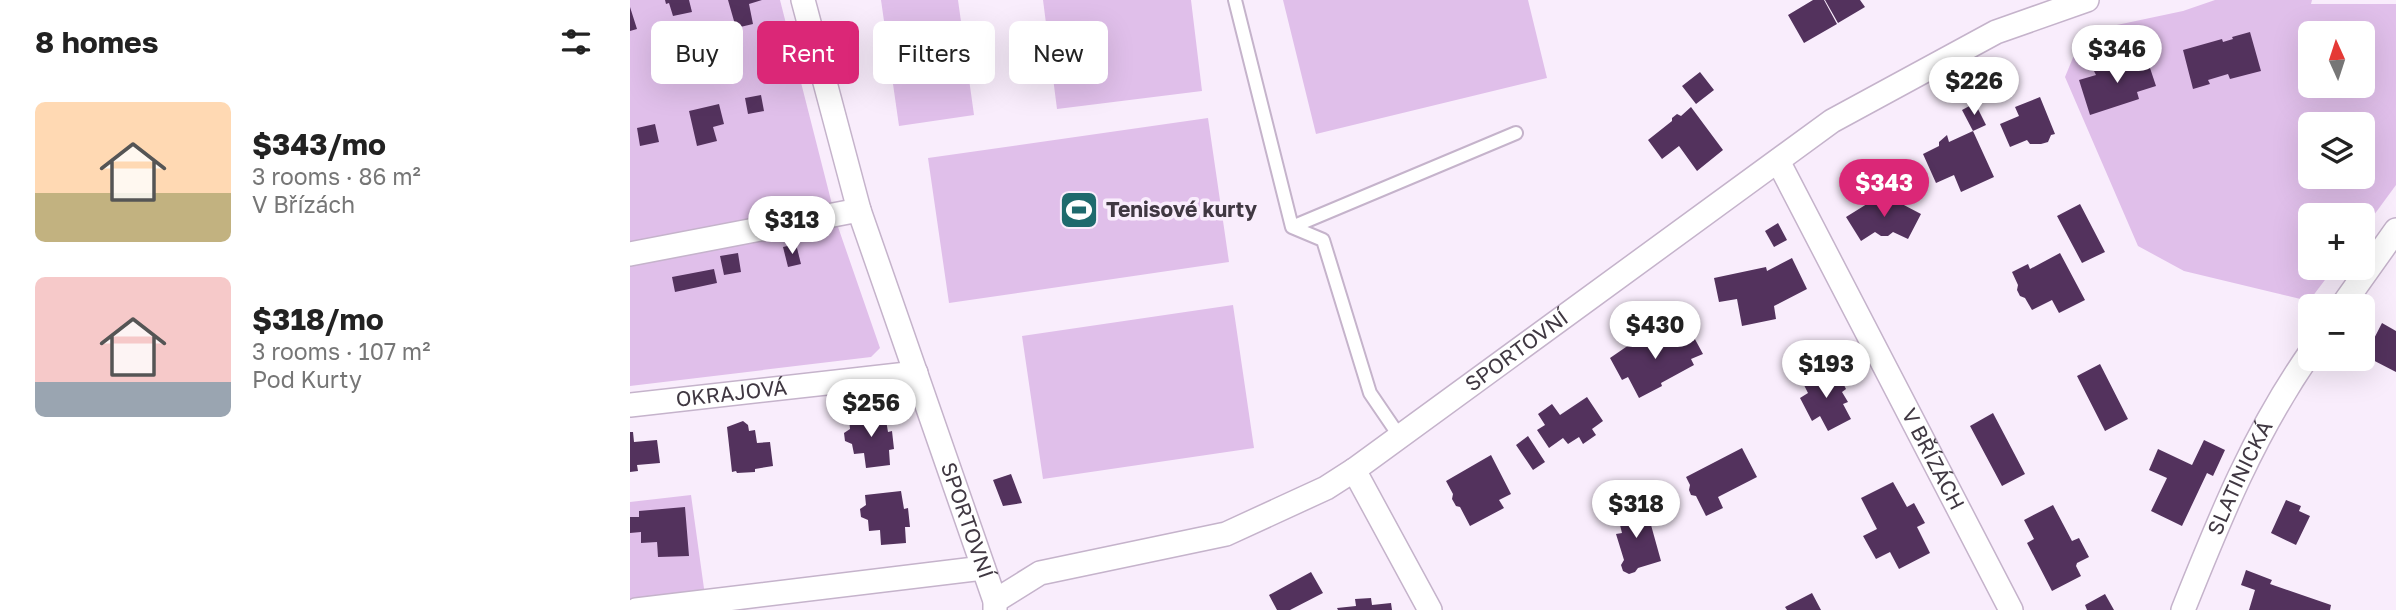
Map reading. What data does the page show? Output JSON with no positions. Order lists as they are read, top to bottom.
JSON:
{
  "streets": {
    "street": [
      "SPORTOVNÍ",
      "OKRAJOVÁ",
      "V BŘÍZÁCH",
      "SLATINICKÁ"
    ]
  },
  "crossings": [
    ["SPORTOVNÍ", "OKRAJOVÁ"],
    ["SPORTOVNÍ", "V BŘÍZÁCH"]
  ],
  "places": {
    "sports": ["Tenisové kurty"]
  },
  "north": "top",
  "page": {
    "heading": "8 homes",
    "map_buttons": ["+", "−"],
    "chip": [
      "Buy",
      "Rent",
      "Filters",
      "New"
    ],
    "price": [
      "$346",
      "$226",
      "$343",
      "$313",
      "$430",
      "$193",
      "$256",
      "$318"
    ],
    "list": [
      {
        "name": "$343/mo",
        "note": "3 rooms · 86 m² · V Břízách"
      },
      {
        "name": "$318/mo",
        "note": "3 rooms · 107 m² · Pod Kurty"
      }
    ]
  }
}
